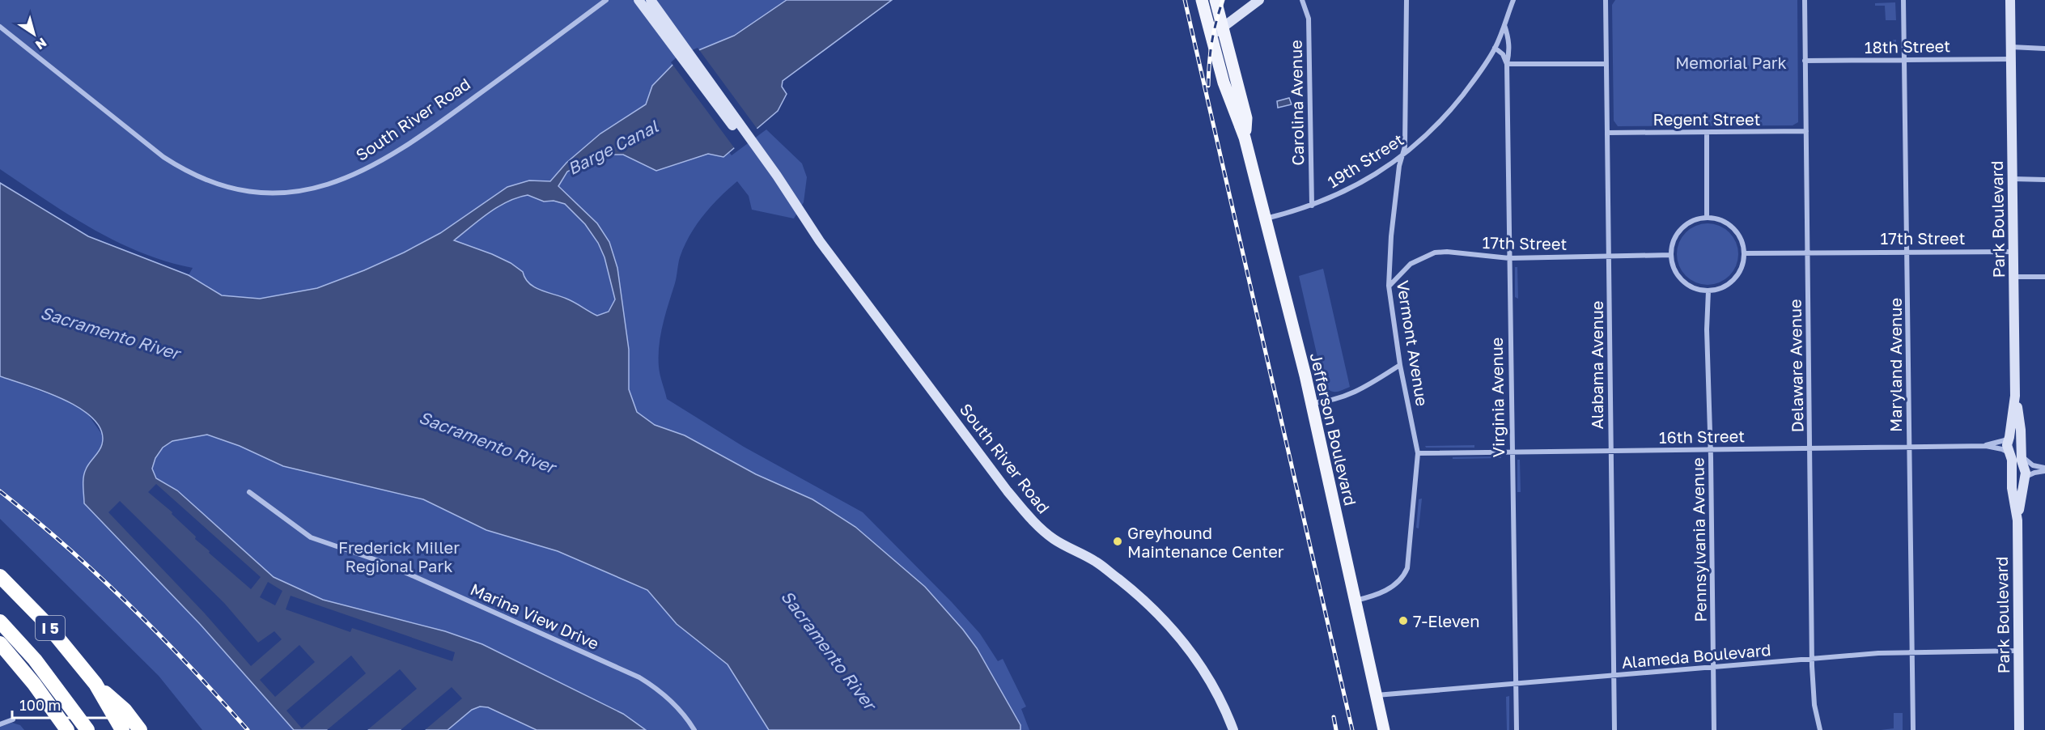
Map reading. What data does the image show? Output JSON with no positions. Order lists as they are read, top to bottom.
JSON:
{
  "streets": {
    "highway": ["I 5"],
    "main road": ["Jefferson Boulevard"],
    "street": [
      "18th Street",
      "Carolina Avenue",
      "South River Road",
      "Regent Street",
      "19th Street",
      "Park Boulevard",
      "17th Street",
      "Vermont Avenue",
      "Alabama Avenue",
      "Maryland Avenue",
      "Delaware Avenue",
      "Virginia Avenue",
      "16th Street",
      "Pennsylvania Avenue",
      "Marina View Drive",
      "Alameda Boulevard"
    ]
  },
  "crossings": [
    ["18th Street", "Park Boulevard"],
    ["18th Street", "Maryland Avenue"],
    ["18th Street", "Delaware Avenue"],
    ["Carolina Avenue", "19th Street"],
    ["Regent Street", "Alabama Avenue"],
    ["Regent Street", "Delaware Avenue"],
    ["19th Street", "Vermont Avenue"],
    ["19th Street", "Jefferson Boulevard"],
    ["Park Boulevard", "17th Street"],
    ["Park Boulevard", "Alameda Boulevard"],
    ["17th Street", "Vermont Avenue"],
    ["17th Street", "Alabama Avenue"],
    ["17th Street", "Maryland Avenue"],
    ["17th Street", "Delaware Avenue"],
    ["17th Street", "Virginia Avenue"],
    ["17th Street", "Pennsylvania Avenue"],
    ["Vermont Avenue", "Jefferson Boulevard"],
    ["Vermont Avenue", "16th Street"],
    ["Alabama Avenue", "16th Street"],
    ["Alabama Avenue", "Alameda Boulevard"],
    ["Maryland Avenue", "16th Street"],
    ["Maryland Avenue", "Alameda Boulevard"],
    ["Delaware Avenue", "16th Street"],
    ["Delaware Avenue", "Alameda Boulevard"],
    ["Virginia Avenue", "16th Street"],
    ["Virginia Avenue", "Alameda Boulevard"],
    ["Jefferson Boulevard", "Alameda Boulevard"],
    ["16th Street", "Pennsylvania Avenue"],
    ["Pennsylvania Avenue", "Alameda Boulevard"]
  ],
  "water": ["Barge Canal", "Sacramento River"],
  "parks": ["Memorial Park", "Frederick Miller Regional Park"],
  "places": ["Greyhound Maintenance Center", "7-Eleven"],
  "scale_bar": "100 m",
  "north": "bottom right"
}
